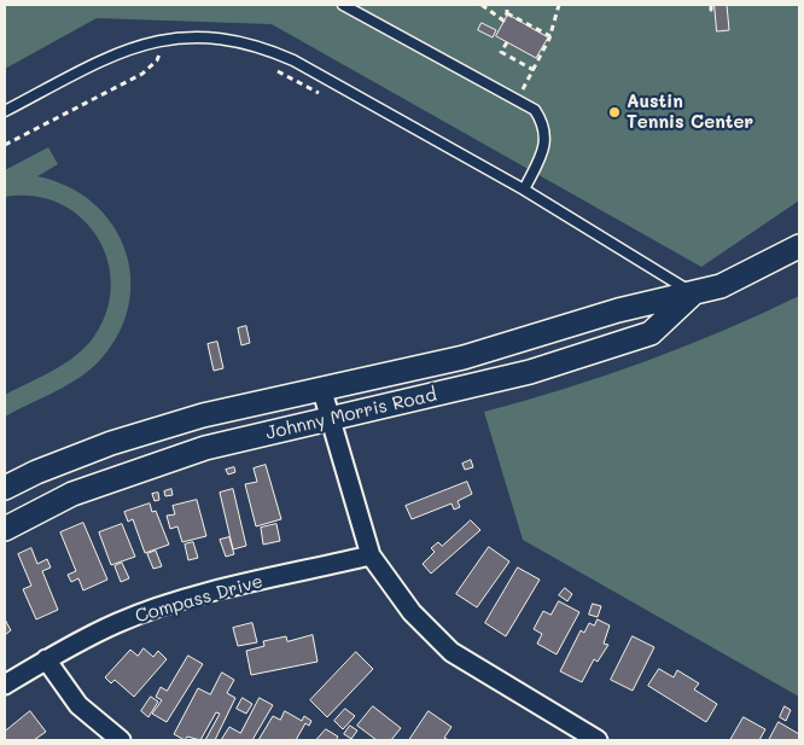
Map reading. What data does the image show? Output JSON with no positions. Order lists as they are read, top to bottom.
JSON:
{
  "streets": {
    "street": ["Johnny Morris Road", "Compass Drive"]
  },
  "places": ["Austin Tennis Center"]
}
